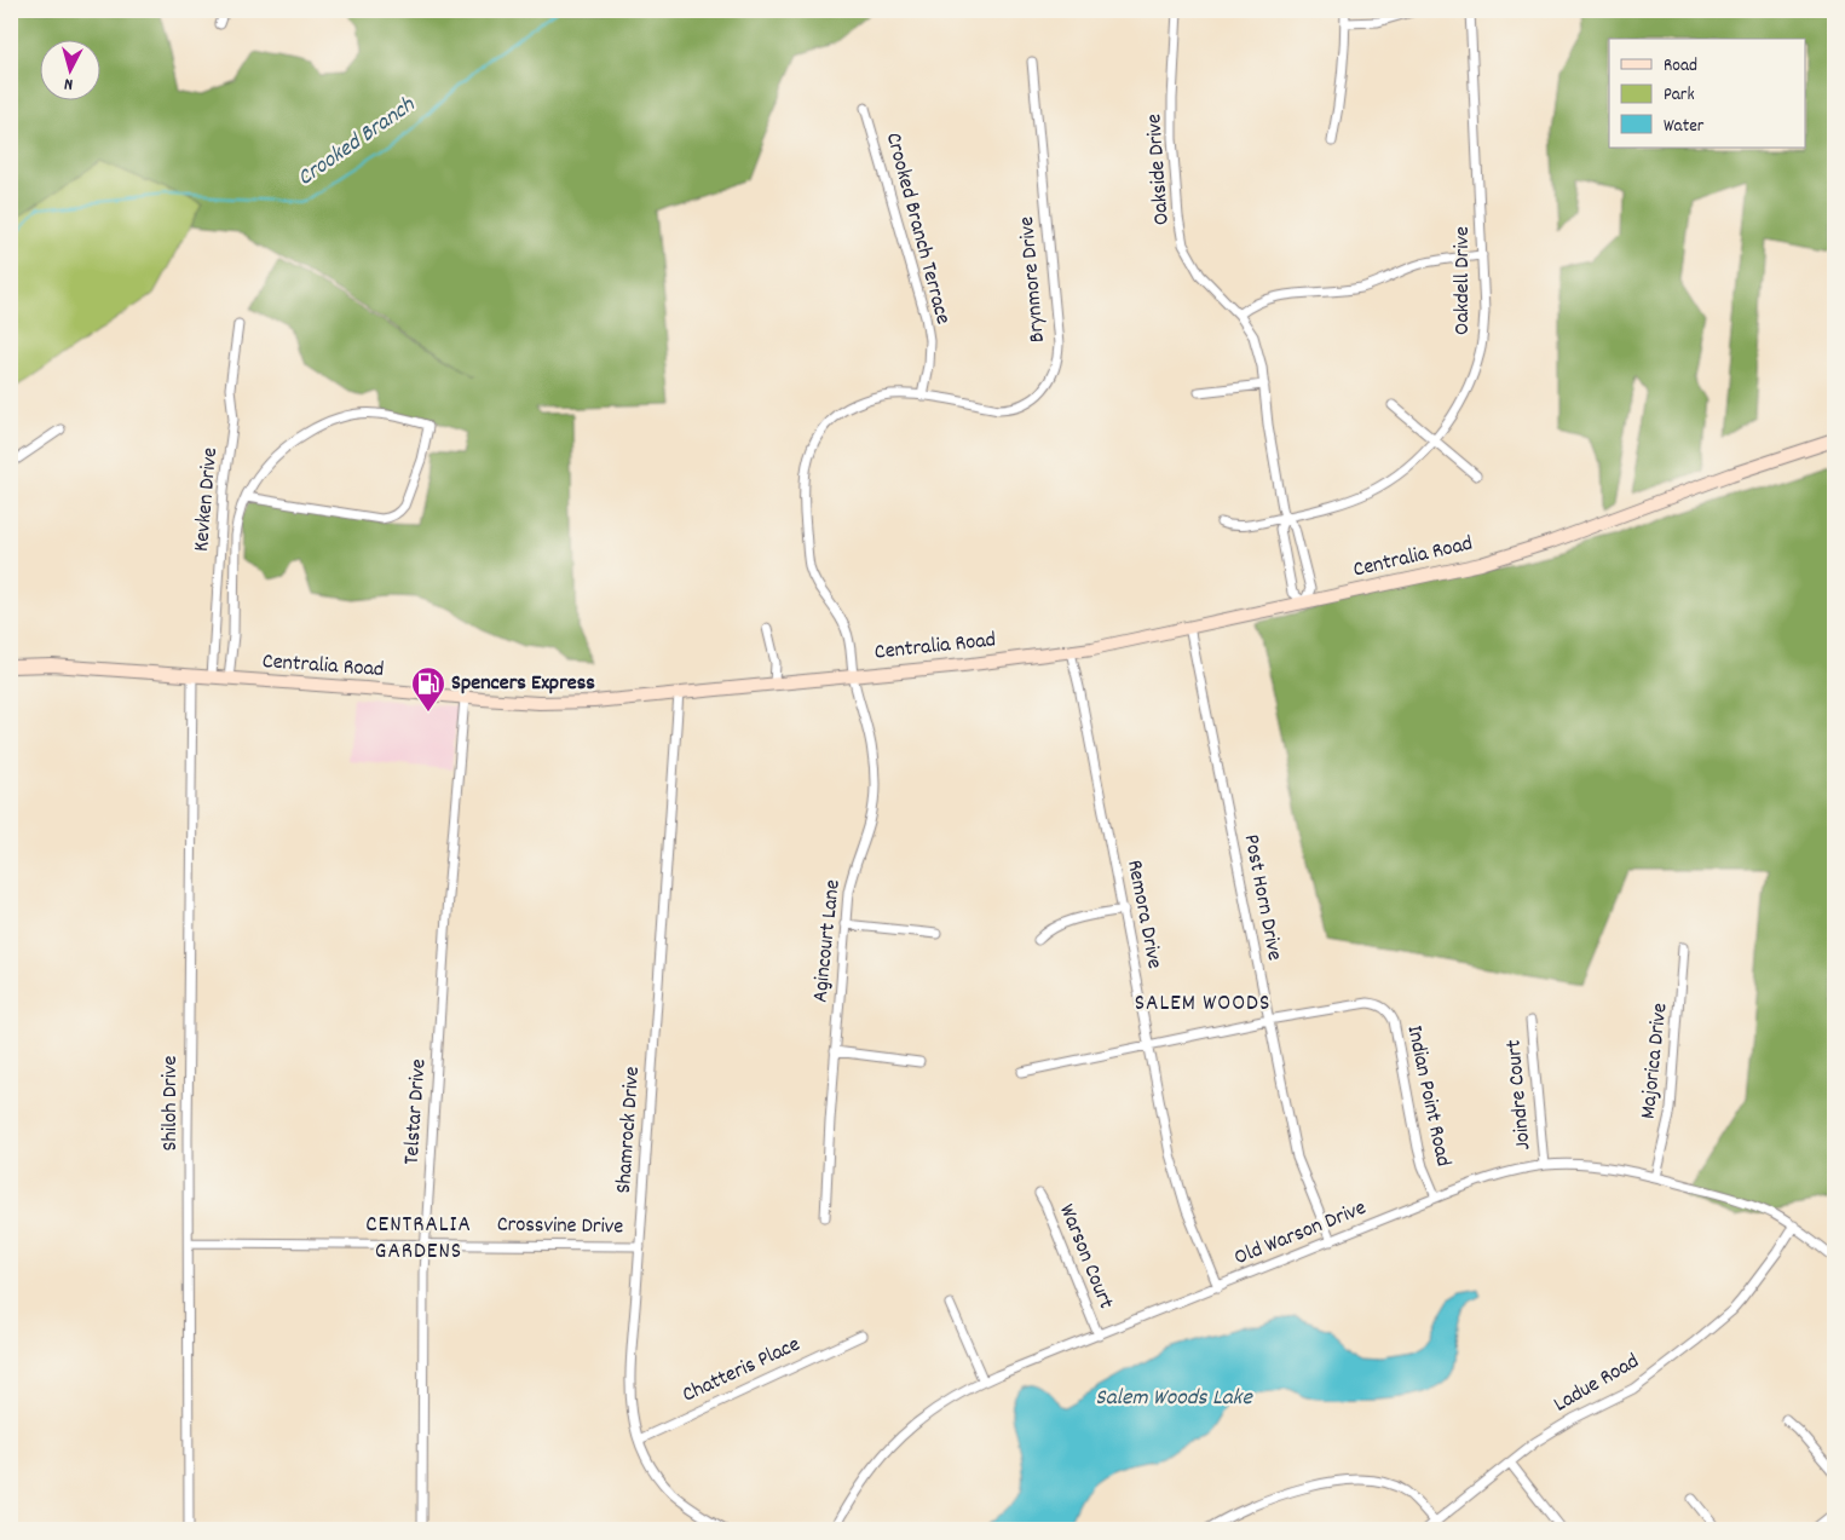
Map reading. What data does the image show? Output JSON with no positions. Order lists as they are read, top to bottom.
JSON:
{
  "streets": {
    "main road": ["Centralia Road"],
    "street": [
      "Oakside Drive",
      "Crooked Branch Terrace",
      "Brynmore Drive",
      "Oakdell Drive",
      "Kevken Drive",
      "Post Horn Drive",
      "Remora Drive",
      "Agincourt Lane",
      "Majorica Drive",
      "Joindre Court",
      "Indian Point Road",
      "Shiloh Drive",
      "Telstar Drive",
      "Shamrock Drive",
      "Crossvine Drive",
      "Old Warson Drive",
      "Warson Court",
      "Chatteris Place",
      "Ladue Road"
    ]
  },
  "crossings": [
    ["Oakside Drive", "Oakdell Drive"],
    ["Oakside Drive", "Centralia Road"],
    ["Crooked Branch Terrace", "Brynmore Drive"],
    ["Brynmore Drive", "Centralia Road"],
    ["Brynmore Drive", "Agincourt Lane"],
    ["Kevken Drive", "Centralia Road"],
    ["Centralia Road", "Post Horn Drive"],
    ["Centralia Road", "Remora Drive"],
    ["Centralia Road", "Agincourt Lane"],
    ["Centralia Road", "Shiloh Drive"],
    ["Centralia Road", "Telstar Drive"],
    ["Centralia Road", "Shamrock Drive"],
    ["Post Horn Drive", "Indian Point Road"],
    ["Post Horn Drive", "Old Warson Drive"],
    ["Remora Drive", "Old Warson Drive"],
    ["Majorica Drive", "Old Warson Drive"],
    ["Joindre Court", "Old Warson Drive"],
    ["Indian Point Road", "Old Warson Drive"],
    ["Shiloh Drive", "Crossvine Drive"],
    ["Telstar Drive", "Crossvine Drive"],
    ["Shamrock Drive", "Crossvine Drive"],
    ["Shamrock Drive", "Chatteris Place"],
    ["Old Warson Drive", "Warson Court"],
    ["Old Warson Drive", "Ladue Road"]
  ],
  "districts": ["SALEM WOODS", "CENTRALIA GARDENS"],
  "water": ["Crooked Branch", "Salem Woods Lake"],
  "places": {
    "fuel station": ["Spencers Express"]
  },
  "legend": ["Road", "Park", "Water"],
  "north": "bottom"
}
